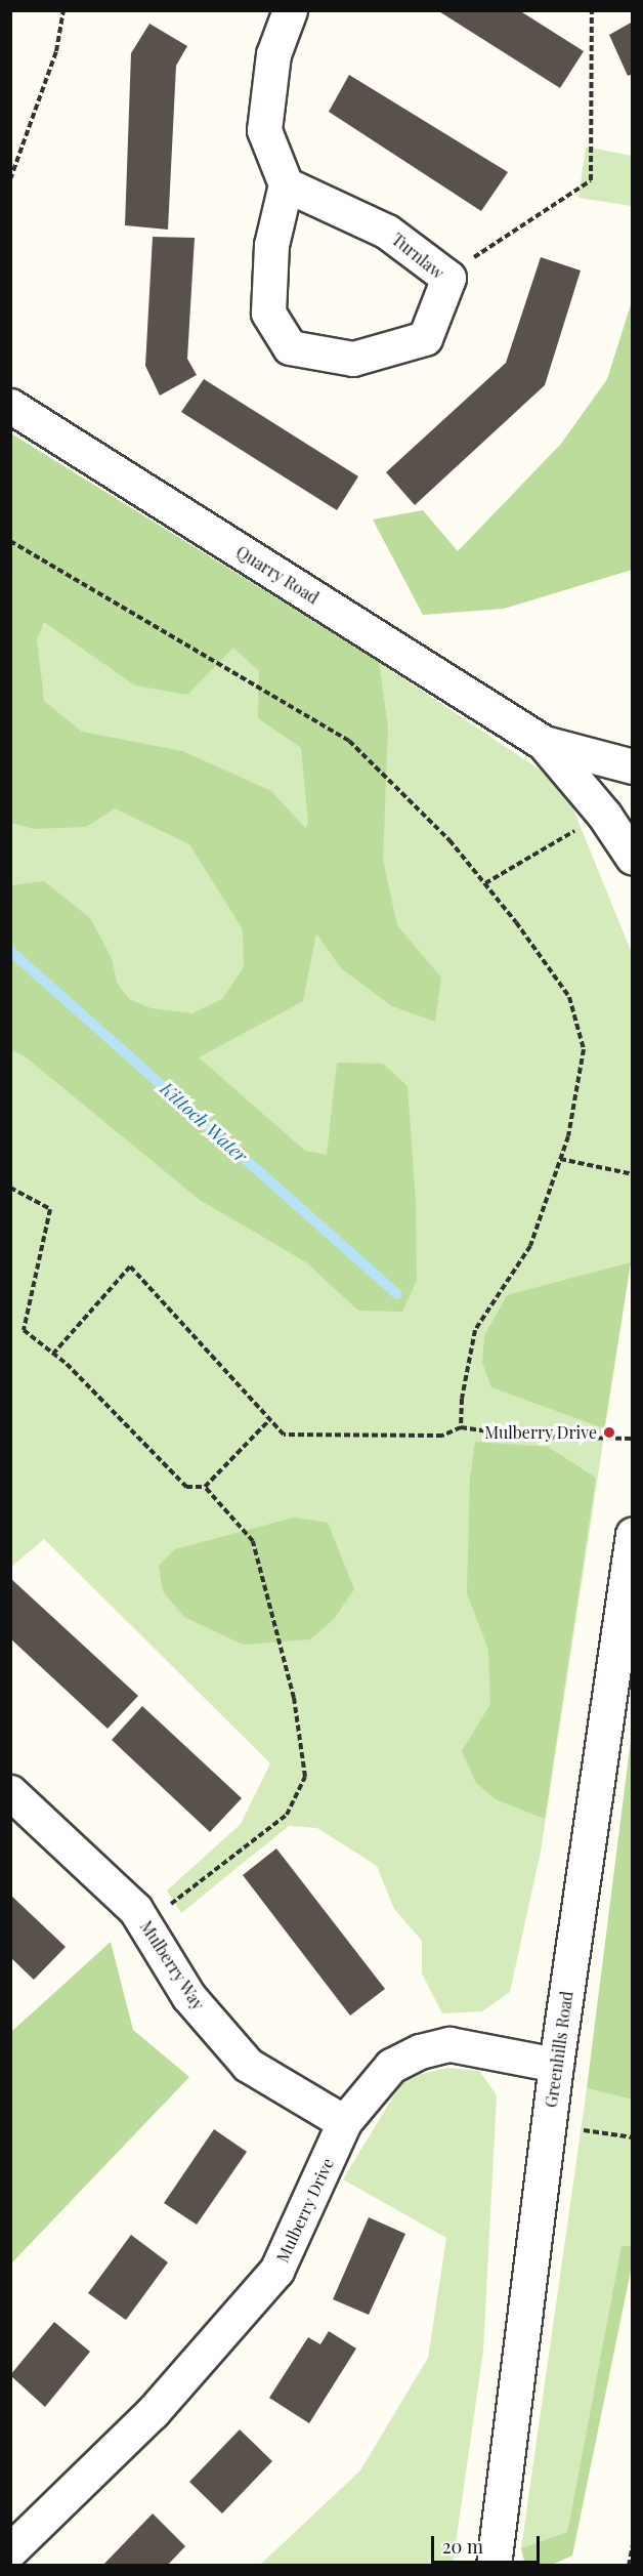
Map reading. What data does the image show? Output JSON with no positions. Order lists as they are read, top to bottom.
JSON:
{
  "streets": {
    "street": [
      "Turnlaw",
      "Quarry Road",
      "Mulberry Way",
      "Greenhills Road",
      "Mulberry Drive"
    ]
  },
  "crossings": [
    ["Mulberry Way", "Mulberry Drive"],
    ["Greenhills Road", "Mulberry Drive"]
  ],
  "water": ["Kittoch Water"],
  "places": ["Mulberry Drive"],
  "scale_bar": "20 m"
}
